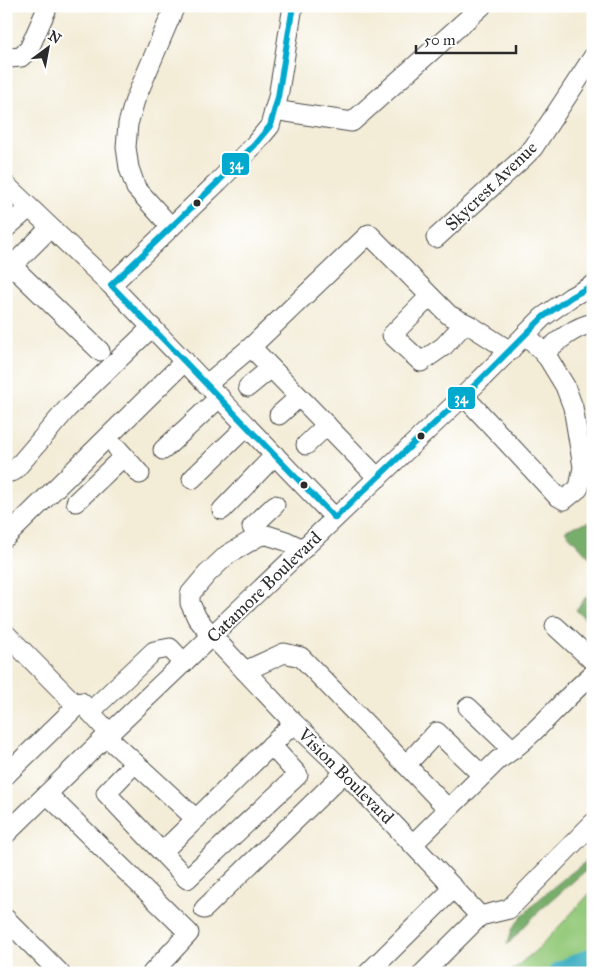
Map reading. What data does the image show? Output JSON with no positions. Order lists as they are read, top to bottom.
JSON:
{
  "streets": {
    "street": ["Skycrest Avenue", "Catamore Boulevard", "Vision Boulevard"]
  },
  "crossings": [
    ["Catamore Boulevard", "Vision Boulevard"]
  ],
  "lines": ["transit line 34"],
  "scale_bar": "50 m",
  "north": "top right"
}
